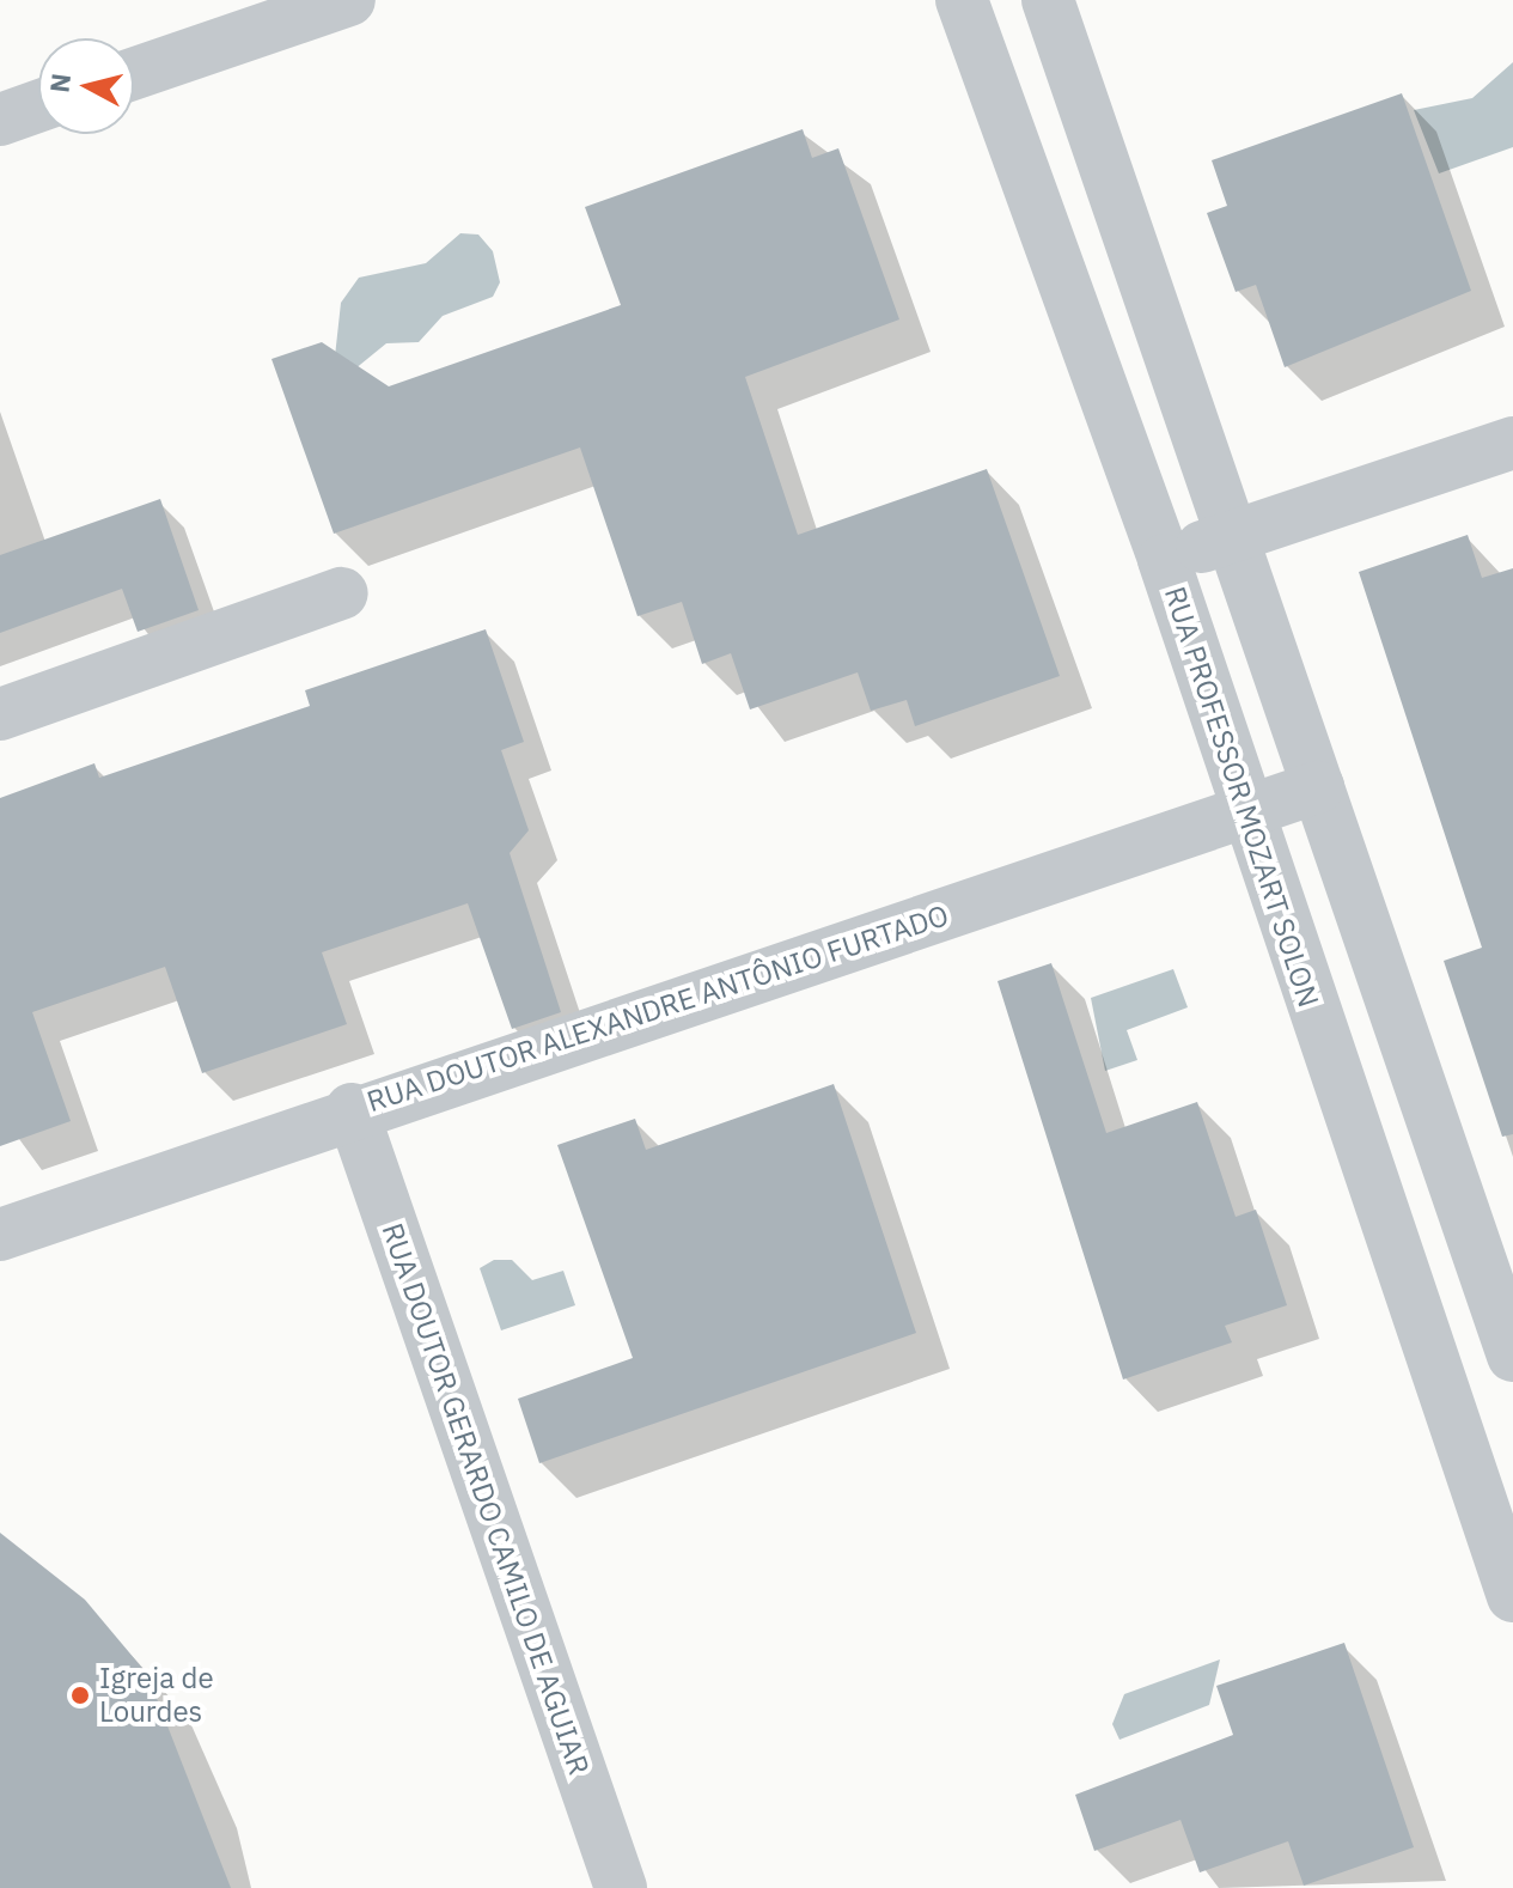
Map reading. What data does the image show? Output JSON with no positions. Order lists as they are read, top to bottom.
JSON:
{
  "streets": {
    "street": ["RUA PROFESSOR MOZART SOLON", "RUA DOUTOR ALEXANDRE ANTÔNIO FURTADO", "RUA DOUTOR GERARDO CAMILO DE AGUIAR"]
  },
  "crossings": [
    ["RUA PROFESSOR MOZART SOLON", "RUA DOUTOR ALEXANDRE ANTÔNIO FURTADO"],
    ["RUA DOUTOR ALEXANDRE ANTÔNIO FURTADO", "RUA DOUTOR GERARDO CAMILO DE AGUIAR"]
  ],
  "places": ["Igreja de Lourdes"],
  "north": "left"
}
